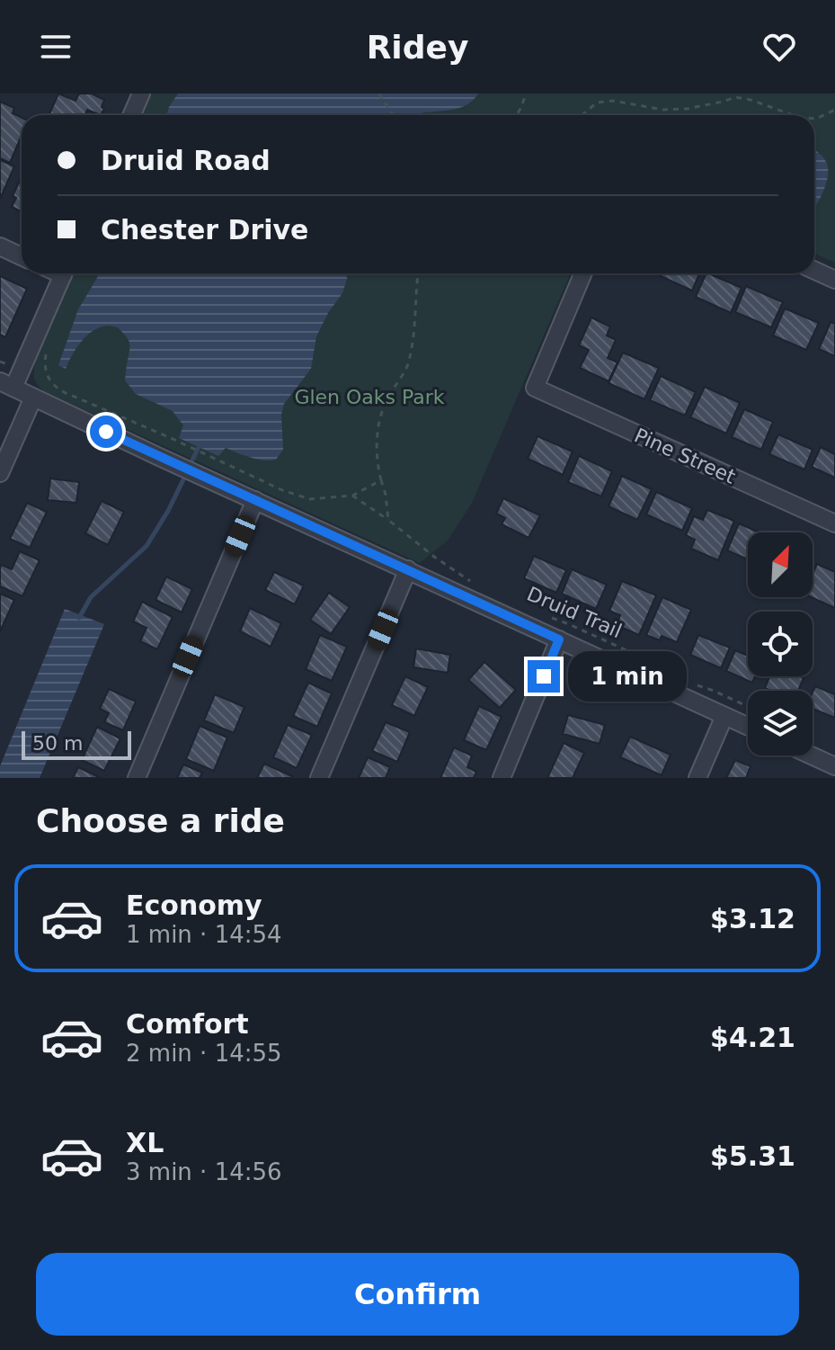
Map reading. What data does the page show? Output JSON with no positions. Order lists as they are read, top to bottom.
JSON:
{
  "streets": {
    "street": ["Pine Street"],
    "path": ["Druid Trail"]
  },
  "parks": ["Glen Oaks Park"],
  "scale_bar": "50 m",
  "north": "top right",
  "page": {
    "header": "Ridey",
    "banner": ["Druid Road", "Chester Drive"],
    "bubble": "1 min",
    "scale": "50 m",
    "heading": "Choose a ride",
    "list": [
      {
        "name": "Economy",
        "note": "1 min · 14:54",
        "value": "$3.12"
      },
      {
        "name": "Comfort",
        "note": "2 min · 14:55",
        "value": "$4.21"
      },
      {
        "name": "XL",
        "note": "3 min · 14:56",
        "value": "$5.31"
      }
    ],
    "buttons": "Confirm"
  }
}
